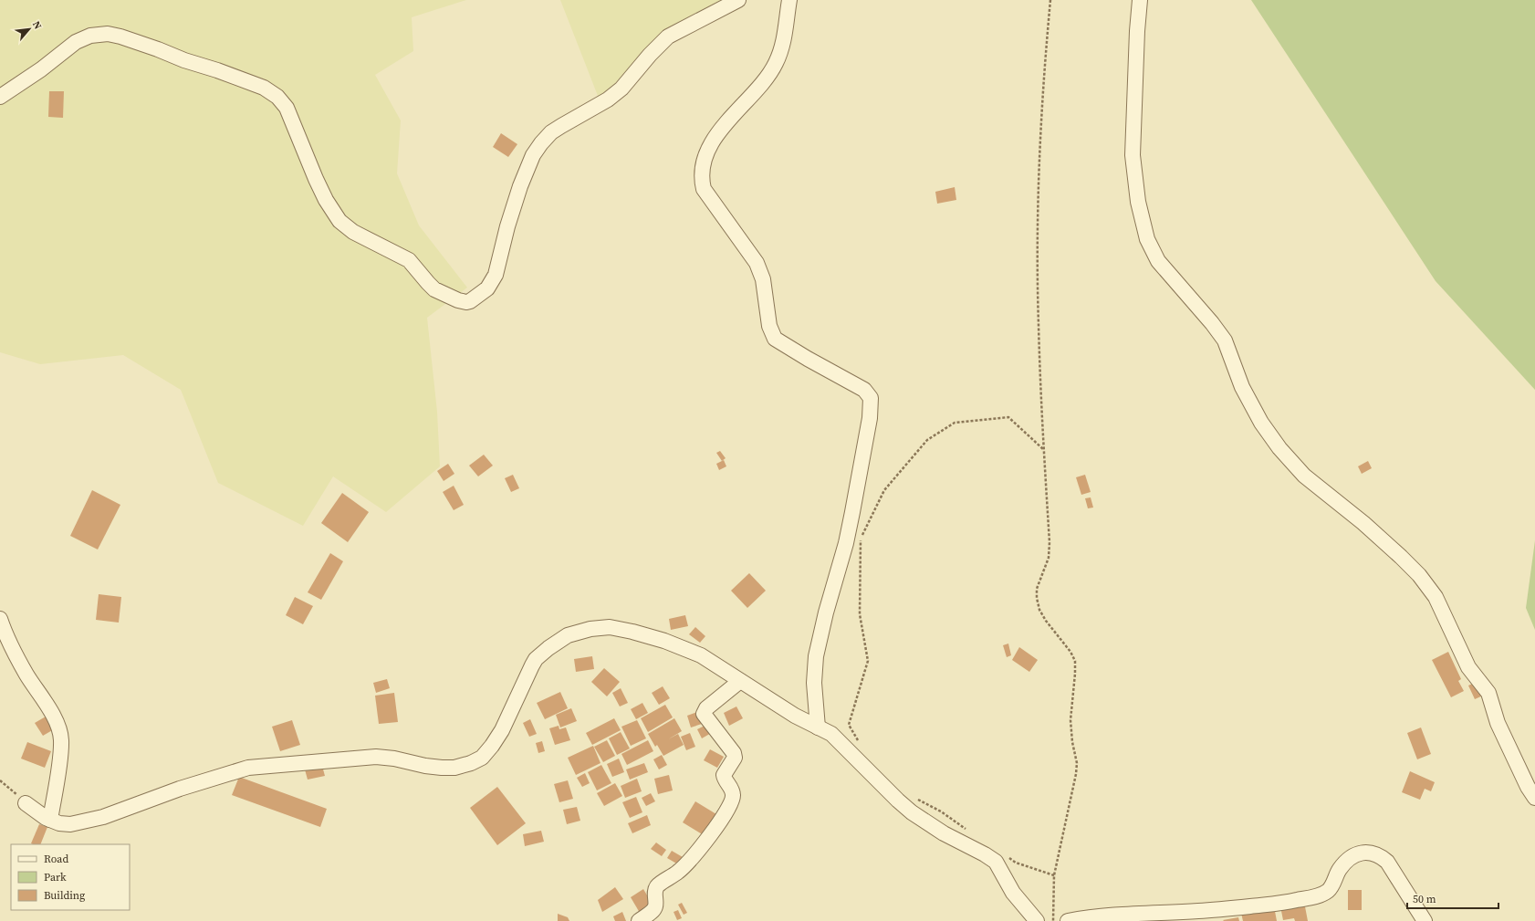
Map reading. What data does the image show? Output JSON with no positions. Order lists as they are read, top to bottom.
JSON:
{
  "legend": ["Road", "Park", "Building"],
  "scale_bar": "50 m",
  "north": "top right"
}
